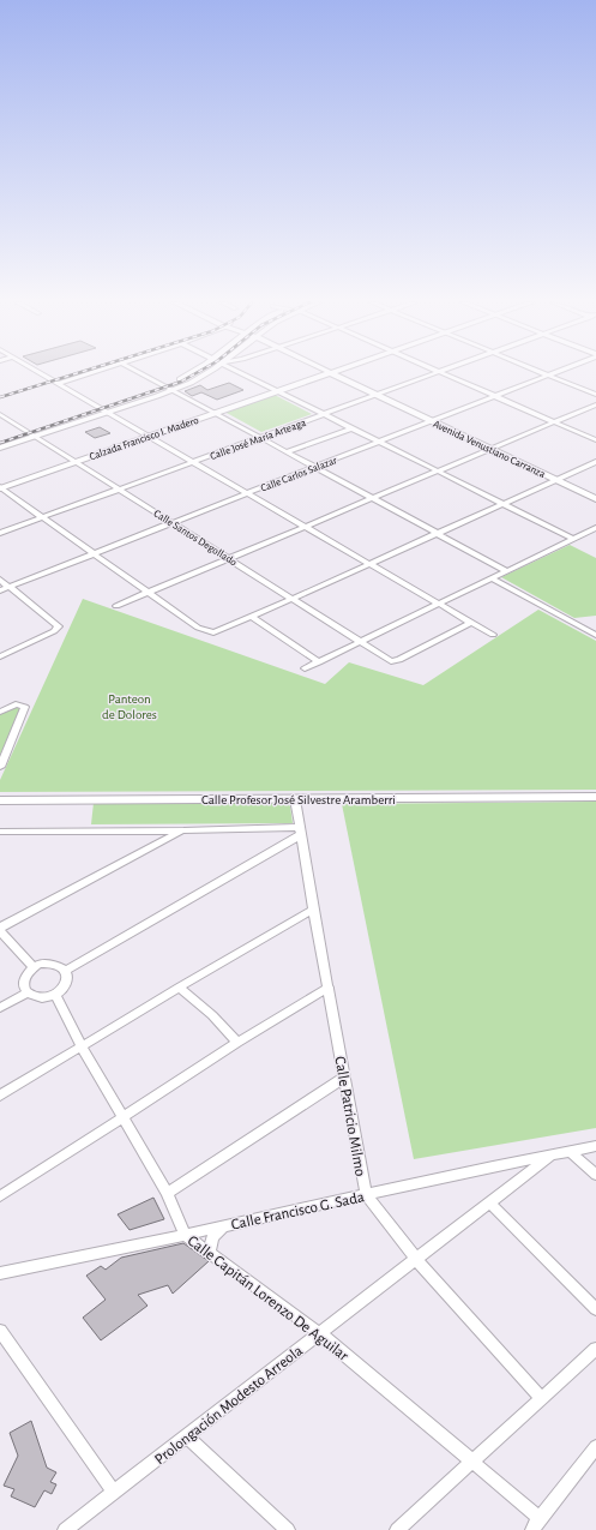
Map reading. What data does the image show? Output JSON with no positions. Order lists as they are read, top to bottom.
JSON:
{
  "streets": {
    "main road": ["Calzada Francisco I. Madero", "Avenida Venustiano Carranza", "Calle Profesor José Silvestre Aramberri"],
    "street": [
      "Calle José María Arteaga",
      "Calle Carlos Salazar",
      "Calle Santos Degollado",
      "Calle Patricio Milmo",
      "Calle Francisco G. Sada",
      "Calle Capitán Lorenzo De Aguilar",
      "Prolongación Modesto Arreola"
    ]
  },
  "crossings": [
    ["Calzada Francisco I. Madero", "Calle Santos Degollado"],
    ["Calle José María Arteaga", "Avenida Venustiano Carranza"],
    ["Calle José María Arteaga", "Calle Santos Degollado"],
    ["Avenida Venustiano Carranza", "Calle Carlos Salazar"],
    ["Calle Carlos Salazar", "Calle Santos Degollado"],
    ["Calle Profesor José Silvestre Aramberri", "Calle Patricio Milmo"],
    ["Calle Patricio Milmo", "Calle Francisco G. Sada"],
    ["Calle Patricio Milmo", "Prolongación Modesto Arreola"],
    ["Calle Francisco G. Sada", "Calle Capitán Lorenzo De Aguilar"],
    ["Calle Francisco G. Sada", "Prolongación Modesto Arreola"],
    ["Calle Capitán Lorenzo De Aguilar", "Prolongación Modesto Arreola"]
  ],
  "parks": ["Panteon de Dolores"]
}
